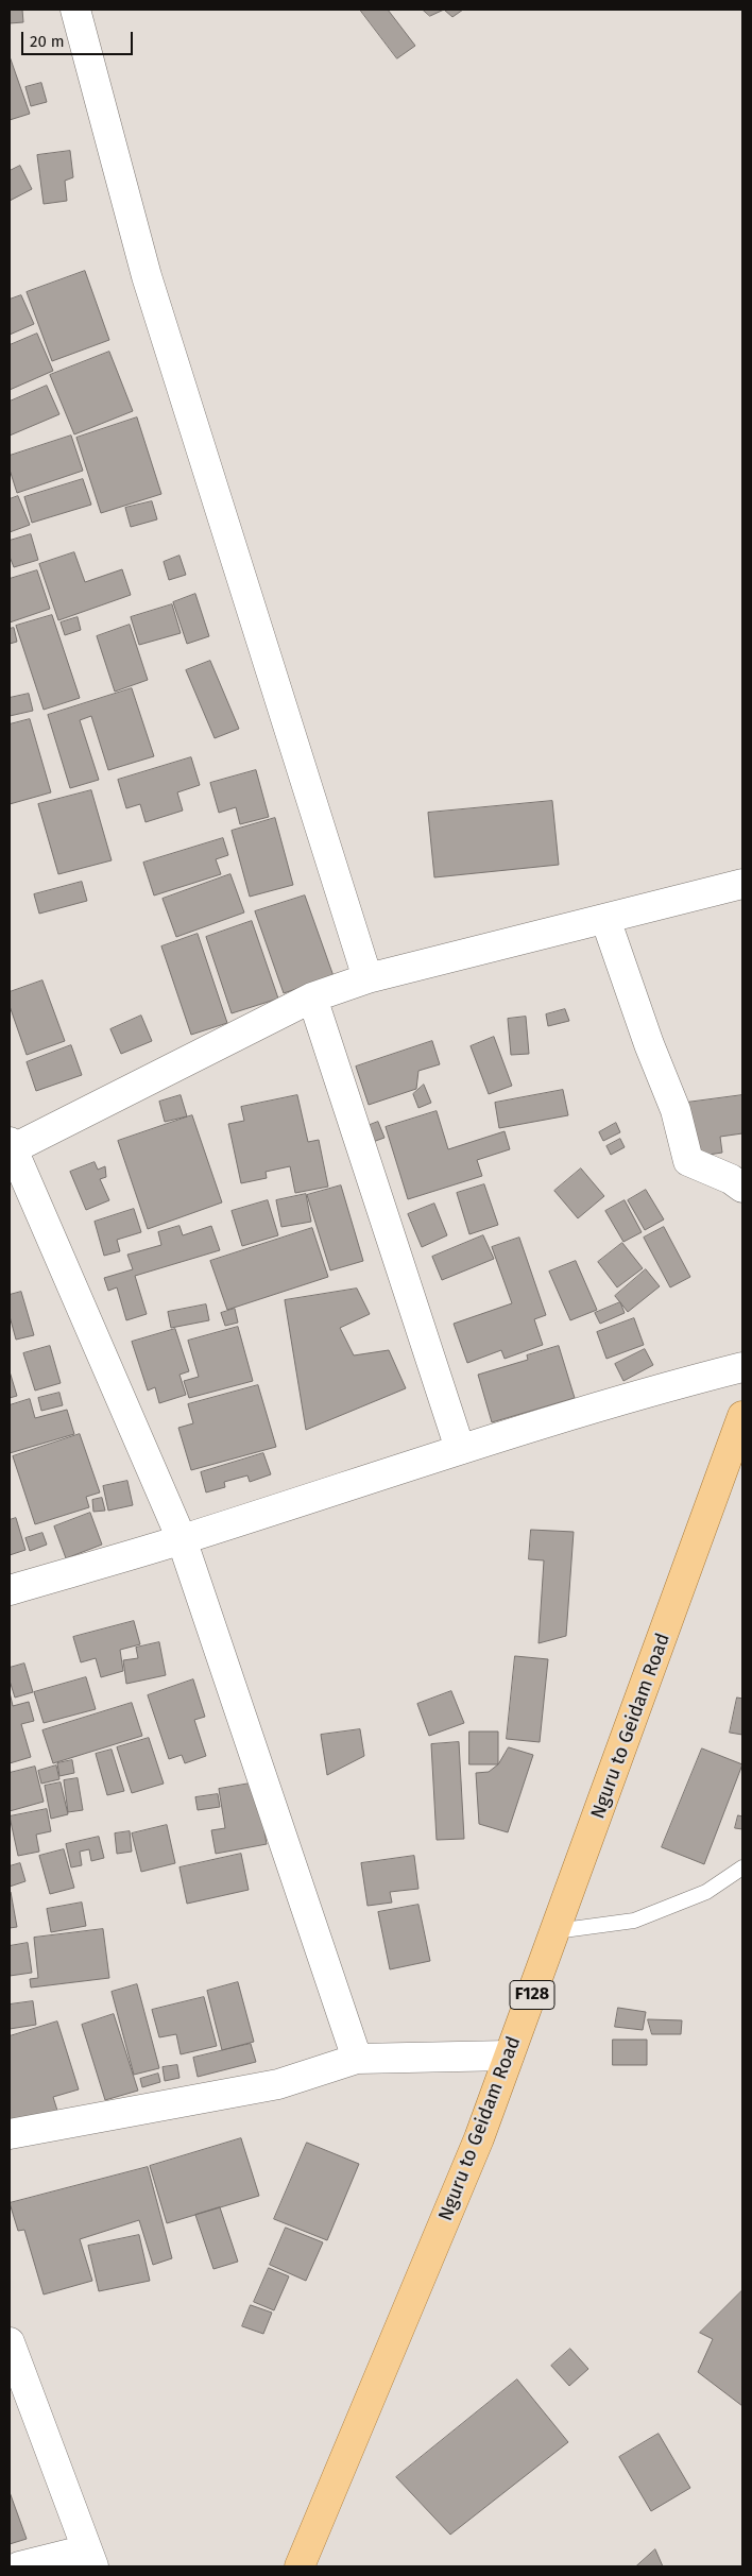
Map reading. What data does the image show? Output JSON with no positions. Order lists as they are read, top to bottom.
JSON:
{
  "streets": {
    "main road": ["Nguru to Geidam Road", "F128"]
  },
  "scale_bar": "20 m"
}
